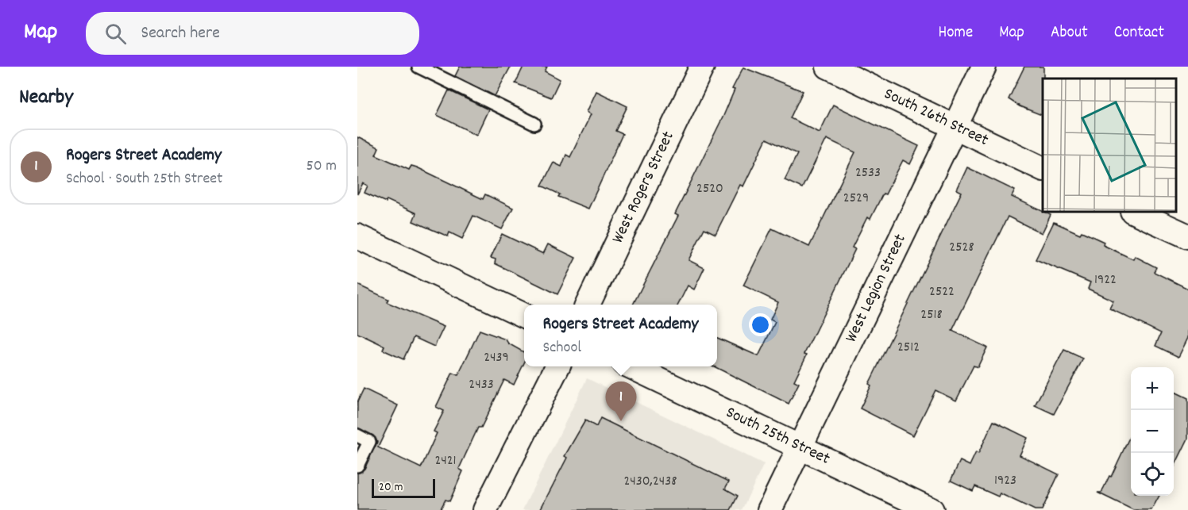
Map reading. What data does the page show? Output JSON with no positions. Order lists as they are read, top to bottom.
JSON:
{
  "streets": {
    "street": [
      "South 26th Street",
      "West Rogers Street",
      "West Legion Street",
      "South 25th Street"
    ]
  },
  "crossings": [
    ["South 26th Street", "West Legion Street"],
    ["West Legion Street", "South 25th Street"]
  ],
  "house_numbers": [
    "2533",
    "2520",
    "2529",
    "2528",
    "1922",
    "2522",
    "2518",
    "2512",
    "2439",
    "2433",
    "2421",
    "1923",
    "2430,2438"
  ],
  "scale_bar": "20 m",
  "page": {
    "header": "Map",
    "search": "Search here",
    "nav": [
      "Home",
      "Map",
      "About",
      "Contact"
    ],
    "heading": "Nearby",
    "list": [
      {
        "mark": "1",
        "name": "Rogers Street Academy",
        "note": "School · South 25th Street",
        "value": "50 m"
      }
    ],
    "popup": ["Rogers Street Academy", "School"],
    "map_buttons": ["+", "−"],
    "pins": "1",
    "scale": "20 m"
  }
}
